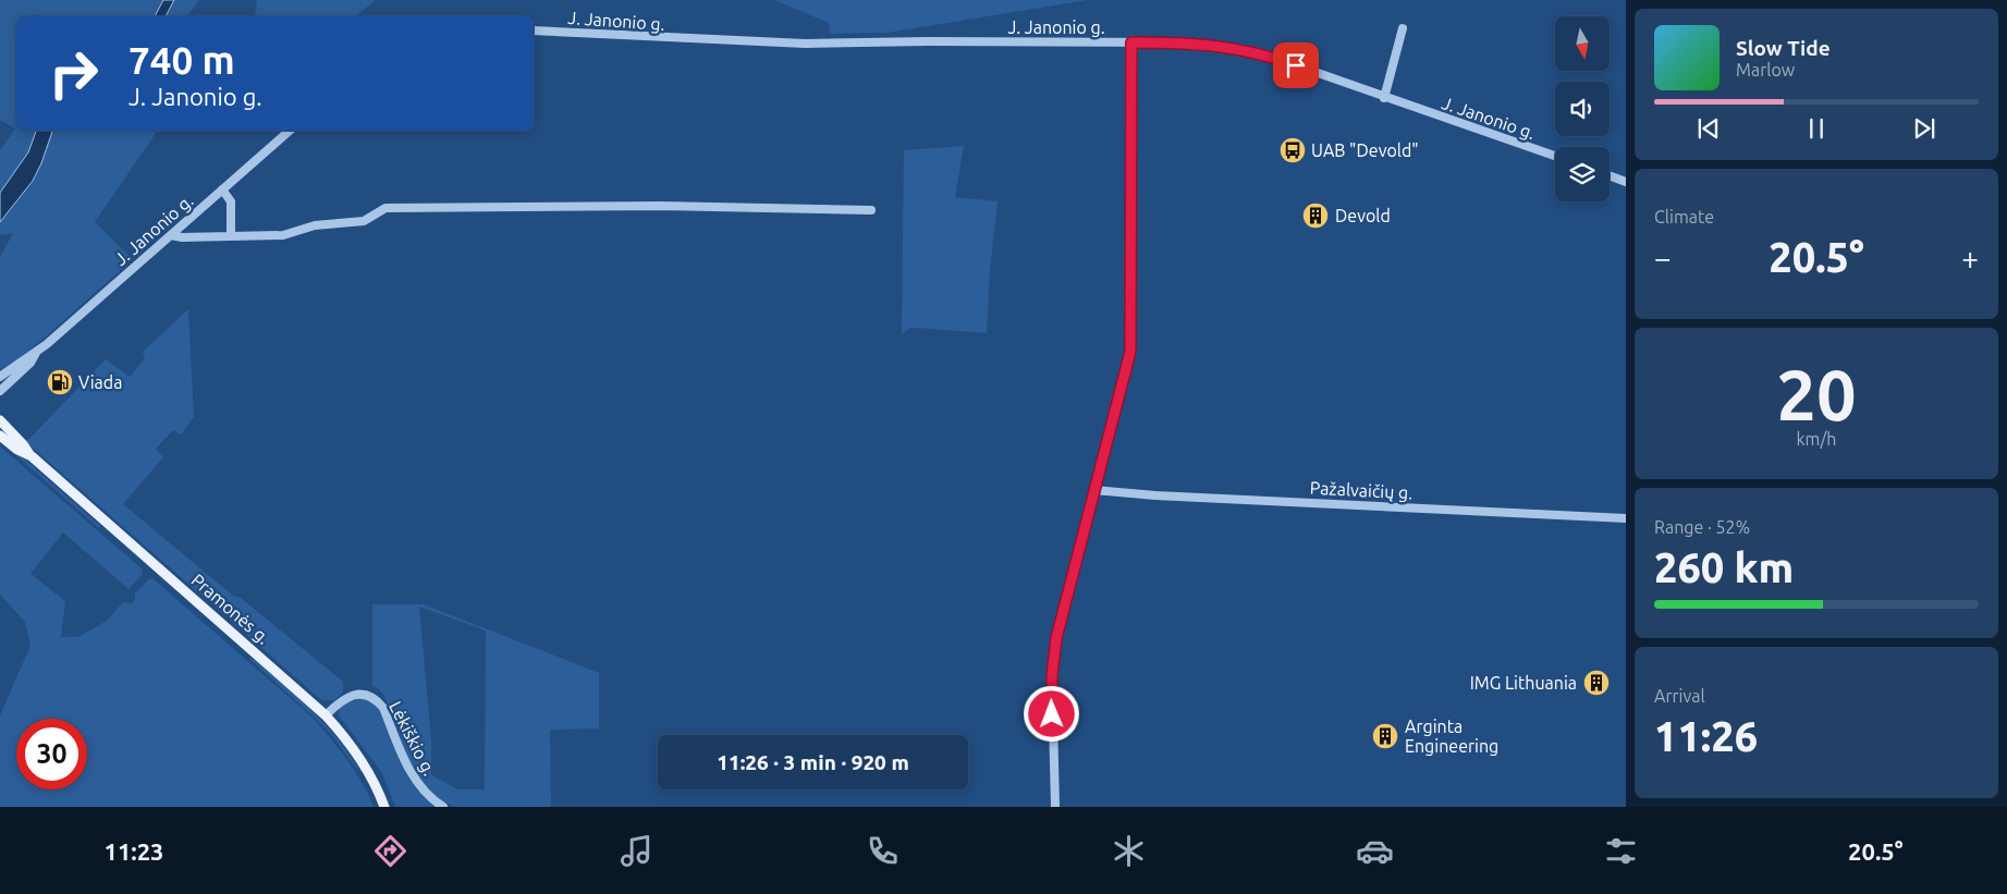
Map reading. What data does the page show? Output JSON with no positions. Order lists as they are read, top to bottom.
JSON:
{
  "streets": {
    "main road": ["Pramonės g."],
    "street": ["J. Janonio g.", "Pažalvaičių g.", "Lėkiškio g."]
  },
  "crossings": [
    ["Pramonės g.", "Lėkiškio g."]
  ],
  "places": {
    "bus stop": ["UAB \"Devold\""],
    "building": ["Devold", "IMG Lithuania", "Arginta Engineering"],
    "fuel station": ["Viada"]
  },
  "north": "bottom",
  "page": {
    "turn": ["740 m", "J. Janonio g."],
    "song": ["Slow Tide", "Marlow"],
    "tile": [
      "Climate",
      ["20", "km/h"],
      ["Range · 52%", "260 km"],
      ["Arrival", "11:26"]
    ],
    "heat": ["−", "20.5°", "+"],
    "limit": "30",
    "trip": "11:26 · 3 min · 920 m",
    "tabs": ["11:23", "20.5°"]
  }
}
